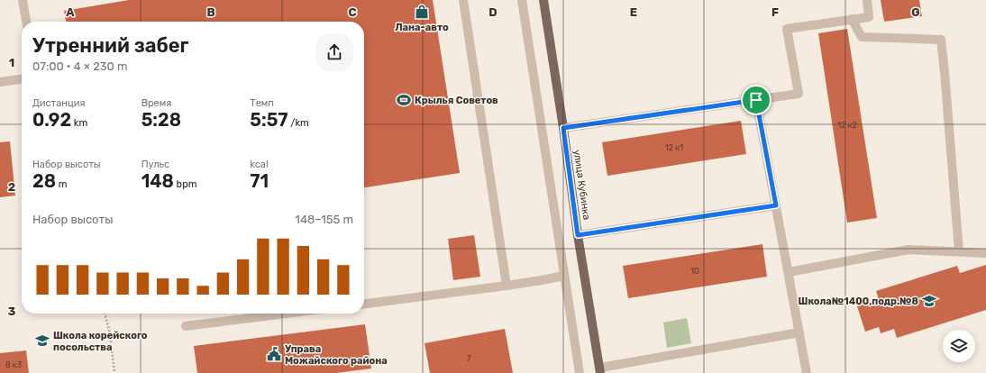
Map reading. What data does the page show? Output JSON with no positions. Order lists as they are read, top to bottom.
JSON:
{
  "streets": {
    "main road": ["улица Кубинка"]
  },
  "places": {
    "shop": ["Лана-авто"],
    "sports": ["Крылья Советов"],
    "school or university": ["Школа№1400,подр.№8", "Школа корейского посольства"],
    "public building": ["Управа Можайского района"]
  },
  "house_numbers": [
    "12 к2",
    "12 к1",
    "10",
    "7",
    "8 к3"
  ],
  "page": {
    "heading": ["Утренний забег", "07:00 · 4 × 230 m"],
    "stats": [
      ["Дистанция", "0.92 km"],
      ["Время", "5:28"],
      ["Темп", "5:57 /km"],
      ["Набор высоты", "28 m"],
      ["Пульс", "148 bpm"],
      ["kcal", "71"]
    ],
    "chart": ["Набор высоты", "148–155 m"]
  },
  "grid": {
    "columns": [
      "A",
      "B",
      "C",
      "D",
      "E",
      "F",
      "G"
    ],
    "rows": ["1", "2", "3"]
  }
}
